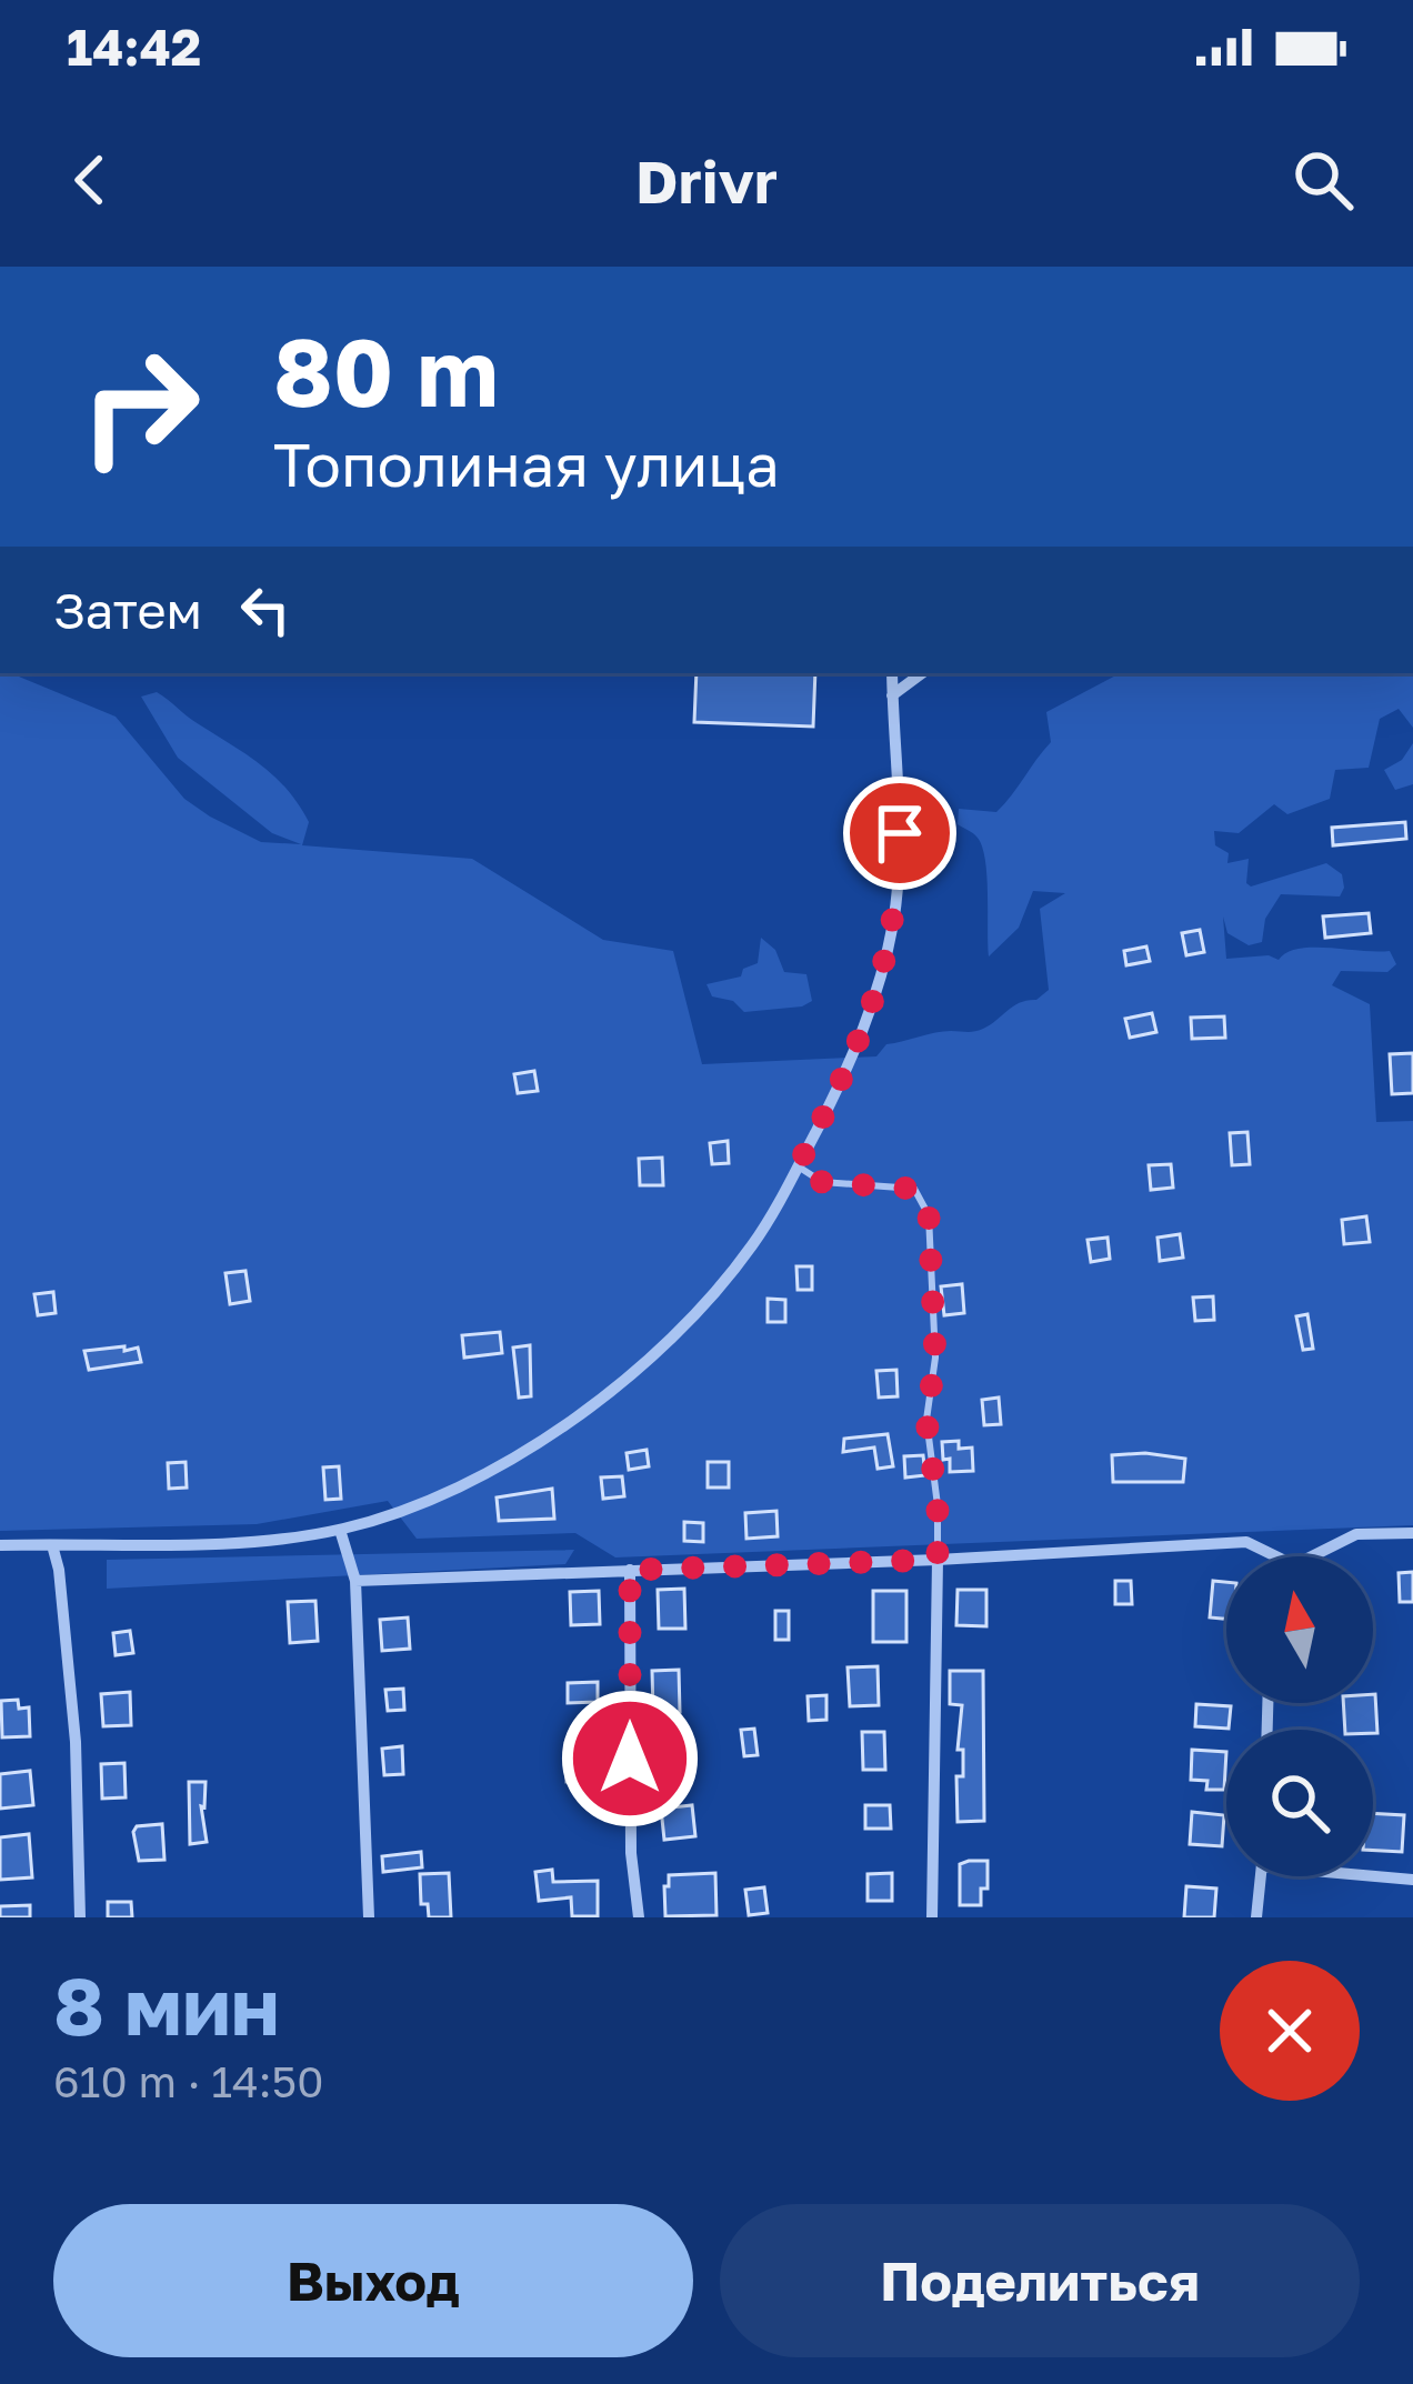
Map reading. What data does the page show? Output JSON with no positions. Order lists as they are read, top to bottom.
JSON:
{
  "north": "top",
  "page": {
    "status": "14:42",
    "header": "Drivr",
    "turn": ["80 m", "Тополиная улица"],
    "then": "Затем",
    "heading": ["8 мин", "610 m · 14:50"],
    "buttons": ["Выход", "Поделиться"]
  }
}
